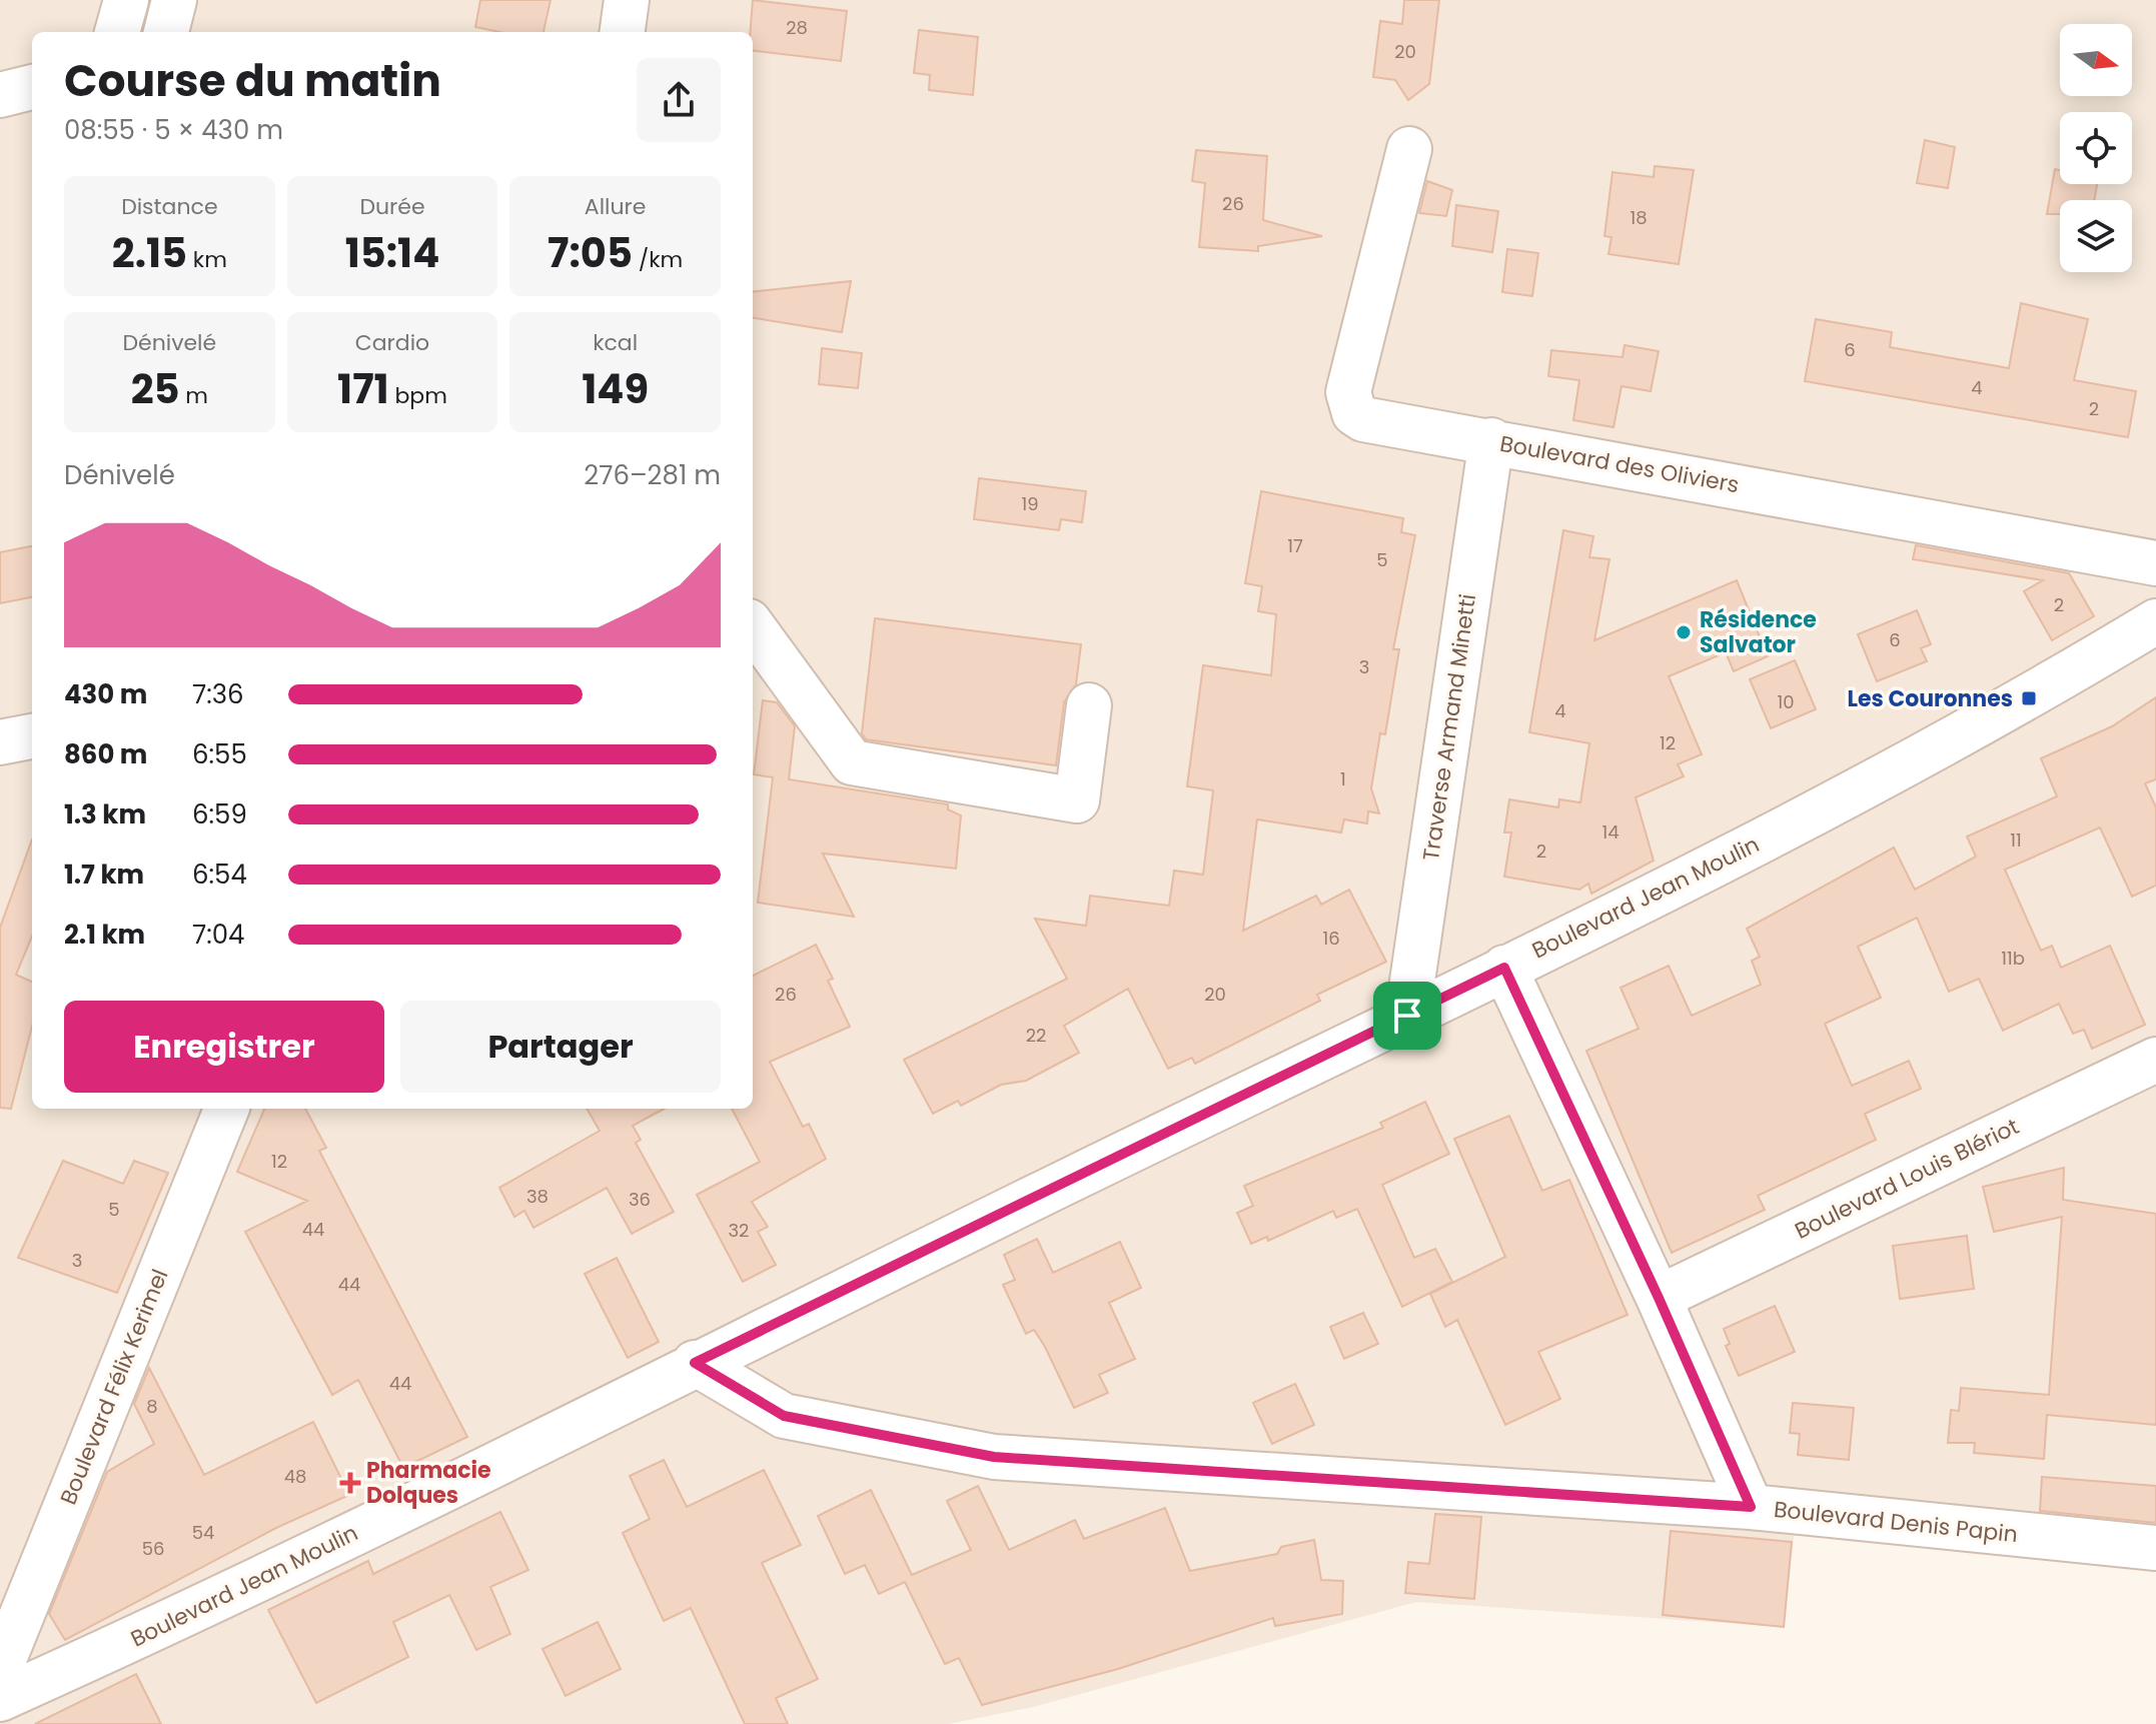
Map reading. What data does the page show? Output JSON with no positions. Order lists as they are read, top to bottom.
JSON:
{
  "streets": {
    "street": [
      "Boulevard des Oliviers",
      "Traverse Armand Minetti",
      "Boulevard Jean Moulin",
      "Boulevard Louis Blériot",
      "Boulevard Félix Kerimel",
      "Boulevard Denis Papin"
    ]
  },
  "crossings": [
    ["Boulevard des Oliviers", "Traverse Armand Minetti"],
    ["Traverse Armand Minetti", "Boulevard Jean Moulin"],
    ["Boulevard Jean Moulin", "Boulevard Denis Papin"]
  ],
  "places": {
    "other": ["Résidence Salvator"],
    "transit": ["Les Couronnes"],
    "health": ["Pharmacie Dolques"]
  },
  "house_numbers": [
    "28",
    "20",
    "26",
    "18",
    "6",
    "4",
    "2",
    "19",
    "17",
    "5",
    "2",
    "6",
    "3",
    "10",
    "4",
    "12",
    "1",
    "14",
    "11",
    "2",
    "16",
    "11b",
    "26",
    "20",
    "22",
    "12",
    "38",
    "36",
    "5",
    "44",
    "32",
    "3",
    "44",
    "44",
    "8",
    "48",
    "54",
    "56"
  ],
  "north": "right",
  "page": {
    "heading": ["Course du matin", "08:55 · 5 × 430 m"],
    "stats": [
      ["Distance", "2.15 km"],
      ["Durée", "15:14"],
      ["Allure", "7:05 /km"],
      ["Dénivelé", "25 m"],
      ["Cardio", "171 bpm"],
      ["kcal", "149"]
    ],
    "chart": ["Dénivelé", "276–281 m"],
    "list": [
      {
        "name": "430 m",
        "note": "7:36"
      },
      {
        "name": "860 m",
        "note": "6:55"
      },
      {
        "name": "1.3 km",
        "note": "6:59"
      },
      {
        "name": "1.7 km",
        "note": "6:54"
      },
      {
        "name": "2.1 km",
        "note": "7:04"
      }
    ],
    "buttons": ["Enregistrer", "Partager"]
  }
}
